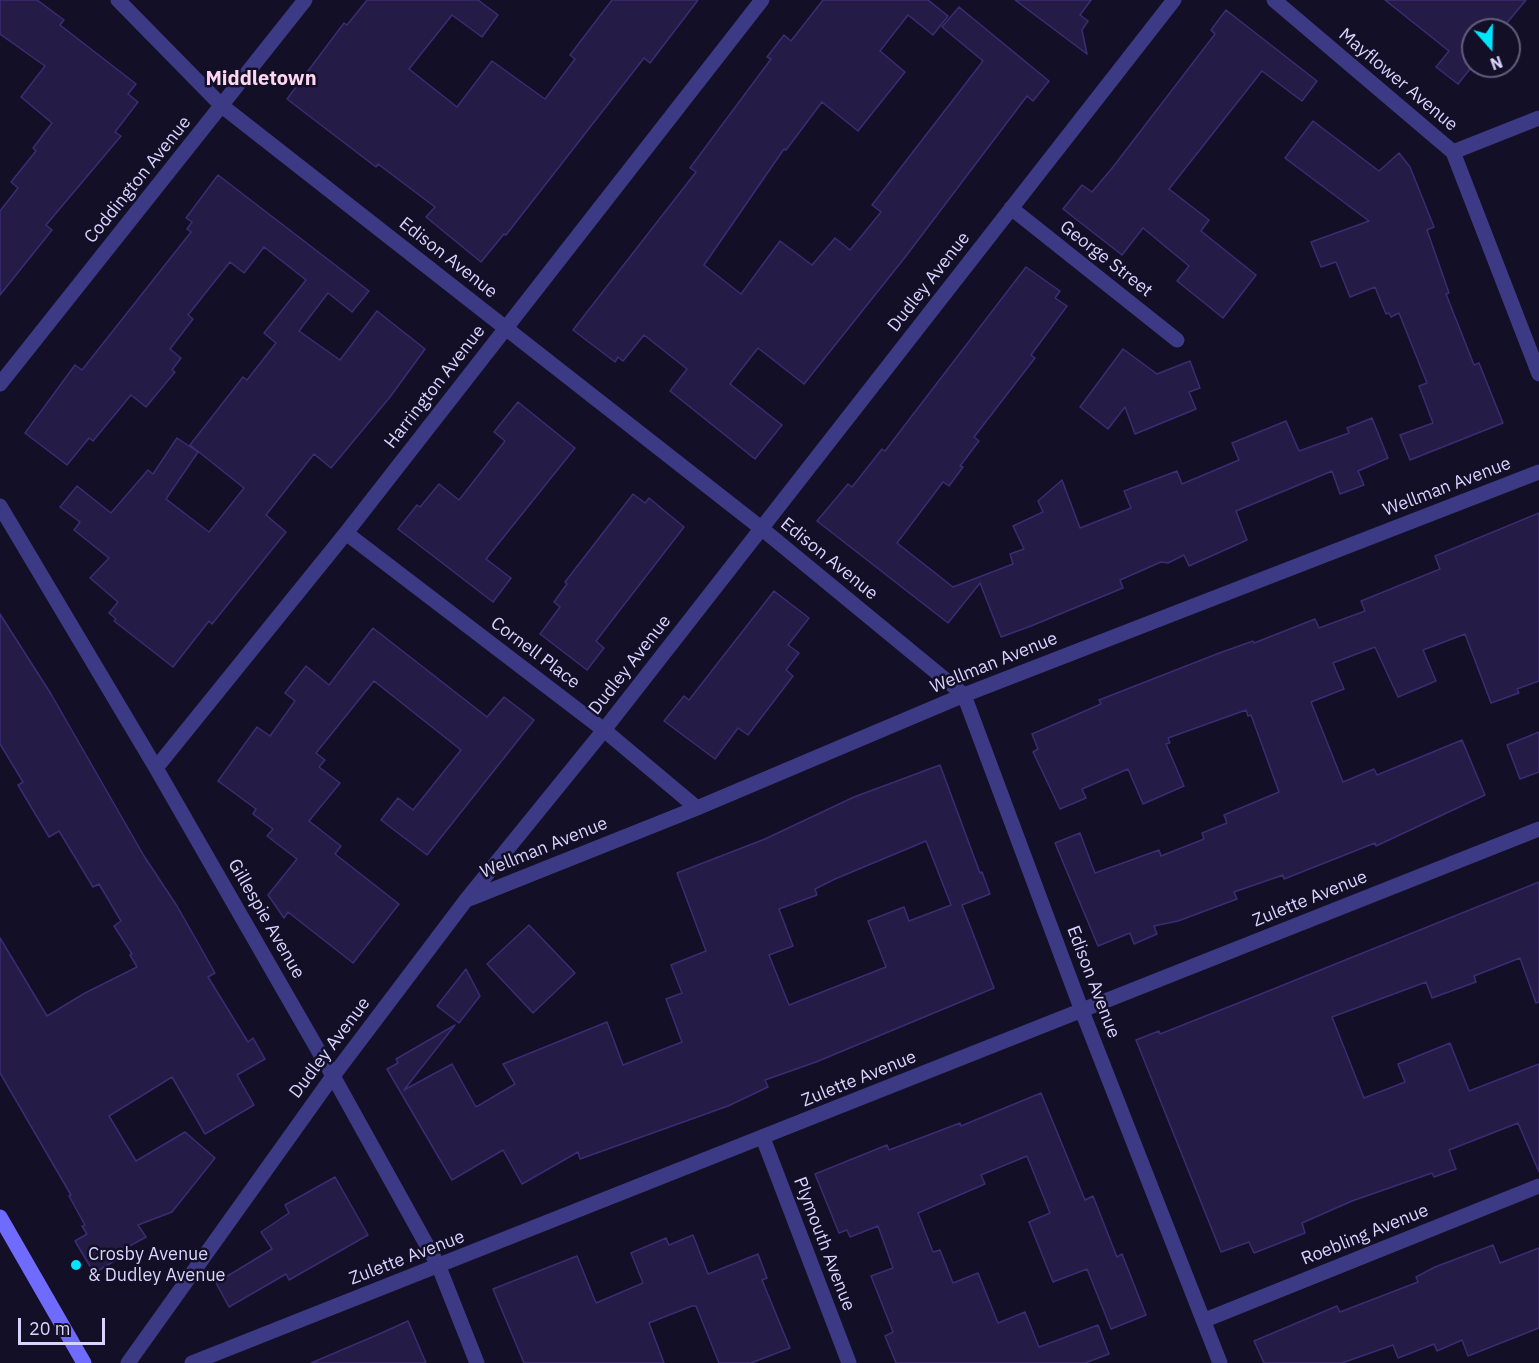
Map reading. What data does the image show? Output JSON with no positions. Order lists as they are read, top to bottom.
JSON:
{
  "streets": {
    "street": [
      "Mayflower Avenue",
      "Coddington Avenue",
      "Edison Avenue",
      "George Street",
      "Dudley Avenue",
      "Harrington Avenue",
      "Wellman Avenue",
      "Cornell Place",
      "Zulette Avenue",
      "Gillespie Avenue",
      "Roebling Avenue",
      "Plymouth Avenue"
    ]
  },
  "crossings": [
    ["Coddington Avenue", "Edison Avenue"],
    ["Edison Avenue", "Dudley Avenue"],
    ["Edison Avenue", "Harrington Avenue"],
    ["Edison Avenue", "Wellman Avenue"],
    ["Edison Avenue", "Zulette Avenue"],
    ["Edison Avenue", "Roebling Avenue"],
    ["George Street", "Dudley Avenue"],
    ["Dudley Avenue", "Wellman Avenue"],
    ["Dudley Avenue", "Cornell Place"],
    ["Dudley Avenue", "Gillespie Avenue"],
    ["Harrington Avenue", "Cornell Place"],
    ["Harrington Avenue", "Gillespie Avenue"],
    ["Wellman Avenue", "Cornell Place"],
    ["Zulette Avenue", "Gillespie Avenue"],
    ["Zulette Avenue", "Plymouth Avenue"]
  ],
  "districts": ["Middletown"],
  "places": ["Crosby Avenue & Dudley Avenue"],
  "scale_bar": "20 m",
  "north": "bottom"
}
